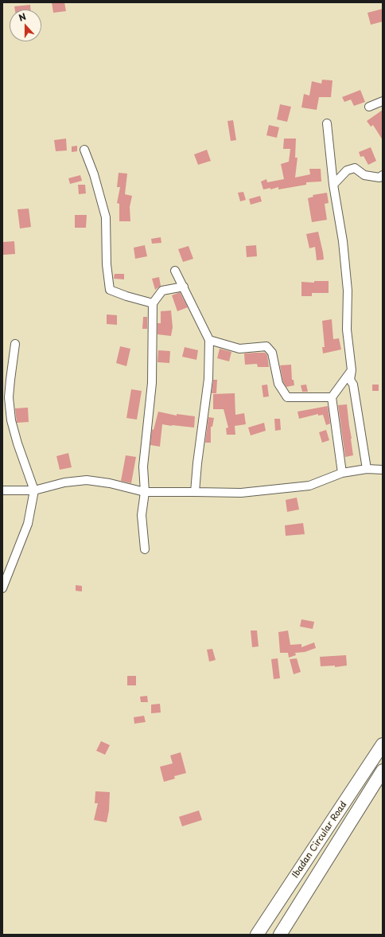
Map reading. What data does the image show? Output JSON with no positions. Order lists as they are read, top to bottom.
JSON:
{
  "streets": {
    "highway": ["Ibadan Circular Road"]
  },
  "north": "top"
}
